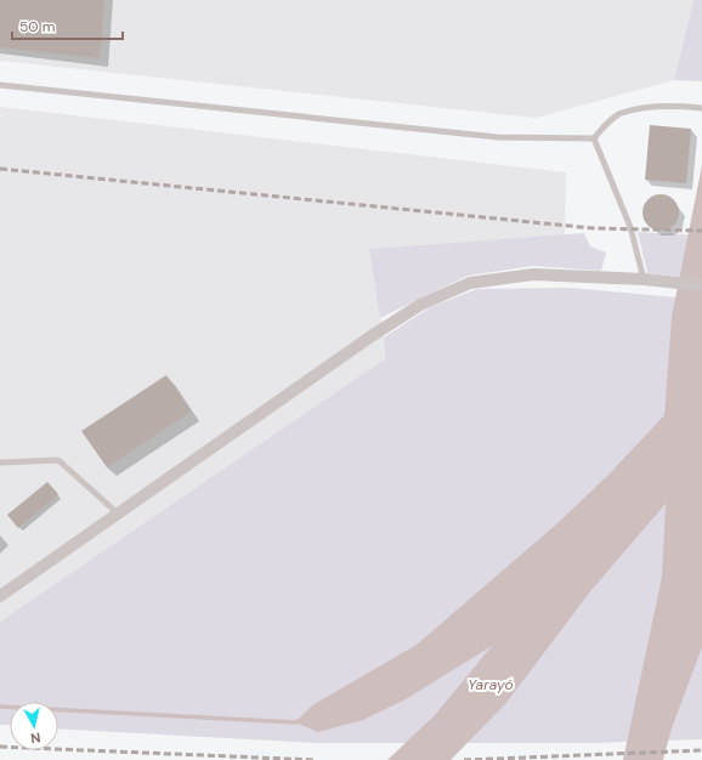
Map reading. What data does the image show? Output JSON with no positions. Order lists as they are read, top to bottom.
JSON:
{
  "water": ["Yarayó"],
  "scale_bar": "50 m",
  "north": "bottom"
}
